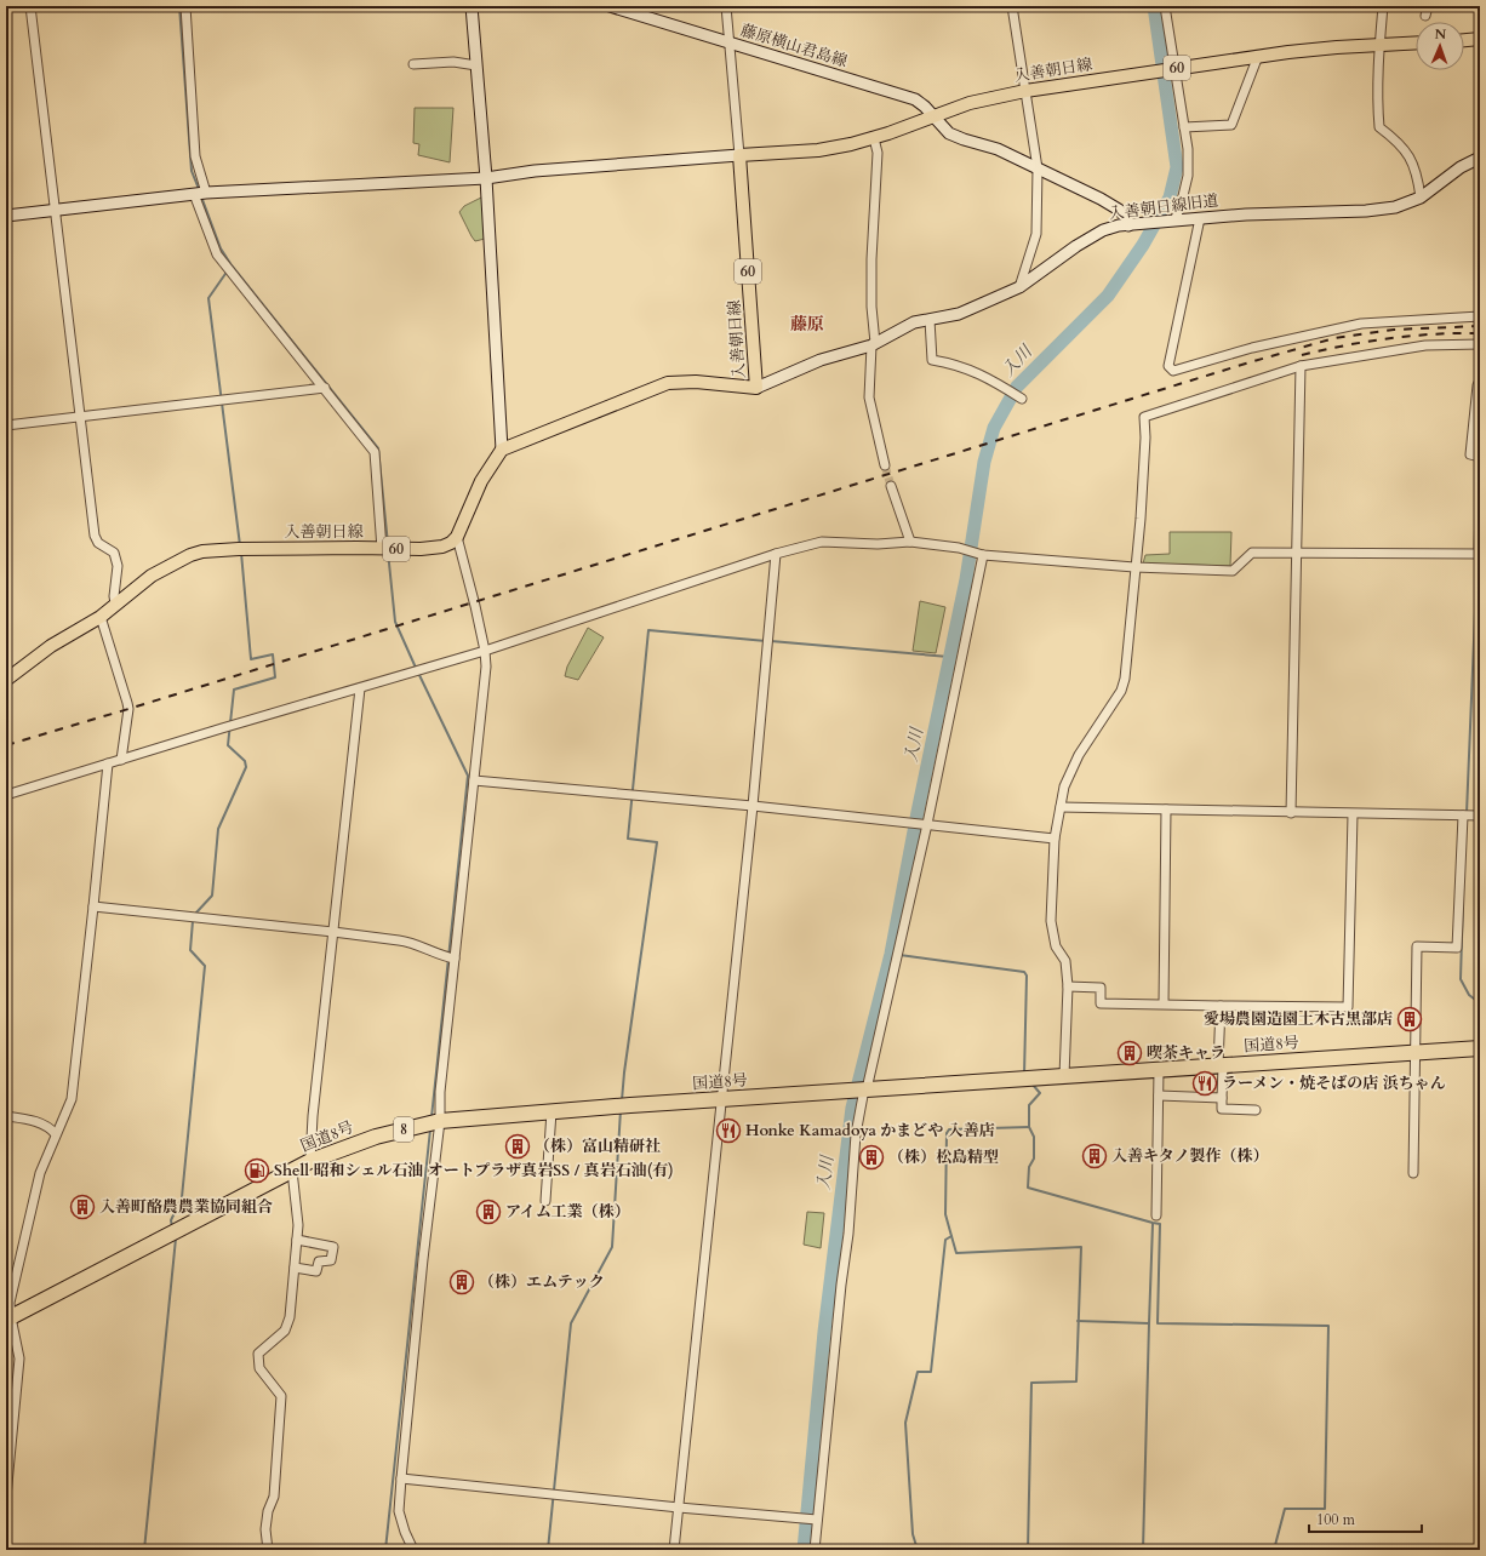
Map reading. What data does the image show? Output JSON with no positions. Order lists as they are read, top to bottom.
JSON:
{
  "streets": {
    "highway": ["国道8号", "8"],
    "main road": ["60", "入善朝日線"],
    "street": ["藤原横山君島線", "入善朝日線旧道"]
  },
  "crossings": [
    ["藤原横山君島線", "入善朝日線"],
    ["藤原横山君島線", "入善朝日線旧道"],
    ["入善朝日線", "入善朝日線旧道"]
  ],
  "districts": ["藤原"],
  "water": ["入川"],
  "places": {
    "building": [
      "愛場農園造園土木古黒部店",
      "喫茶キャラ",
      "（株）富山精研社",
      "入善キタノ製作（株）",
      "（株）松島精型",
      "入善町酪農農業協同組合",
      "アイム工業（株）",
      "（株）エムテック"
    ],
    "restaurant": ["ラーメン・焼そばの店 浜ちゃん", "Honke Kamadoya かまどや 入善店"],
    "fuel station": ["Shell 昭和シェル石油 オートプラザ真岩SS / 真岩石油(有)"]
  },
  "scale_bar": "100 m",
  "north": "top"
}
